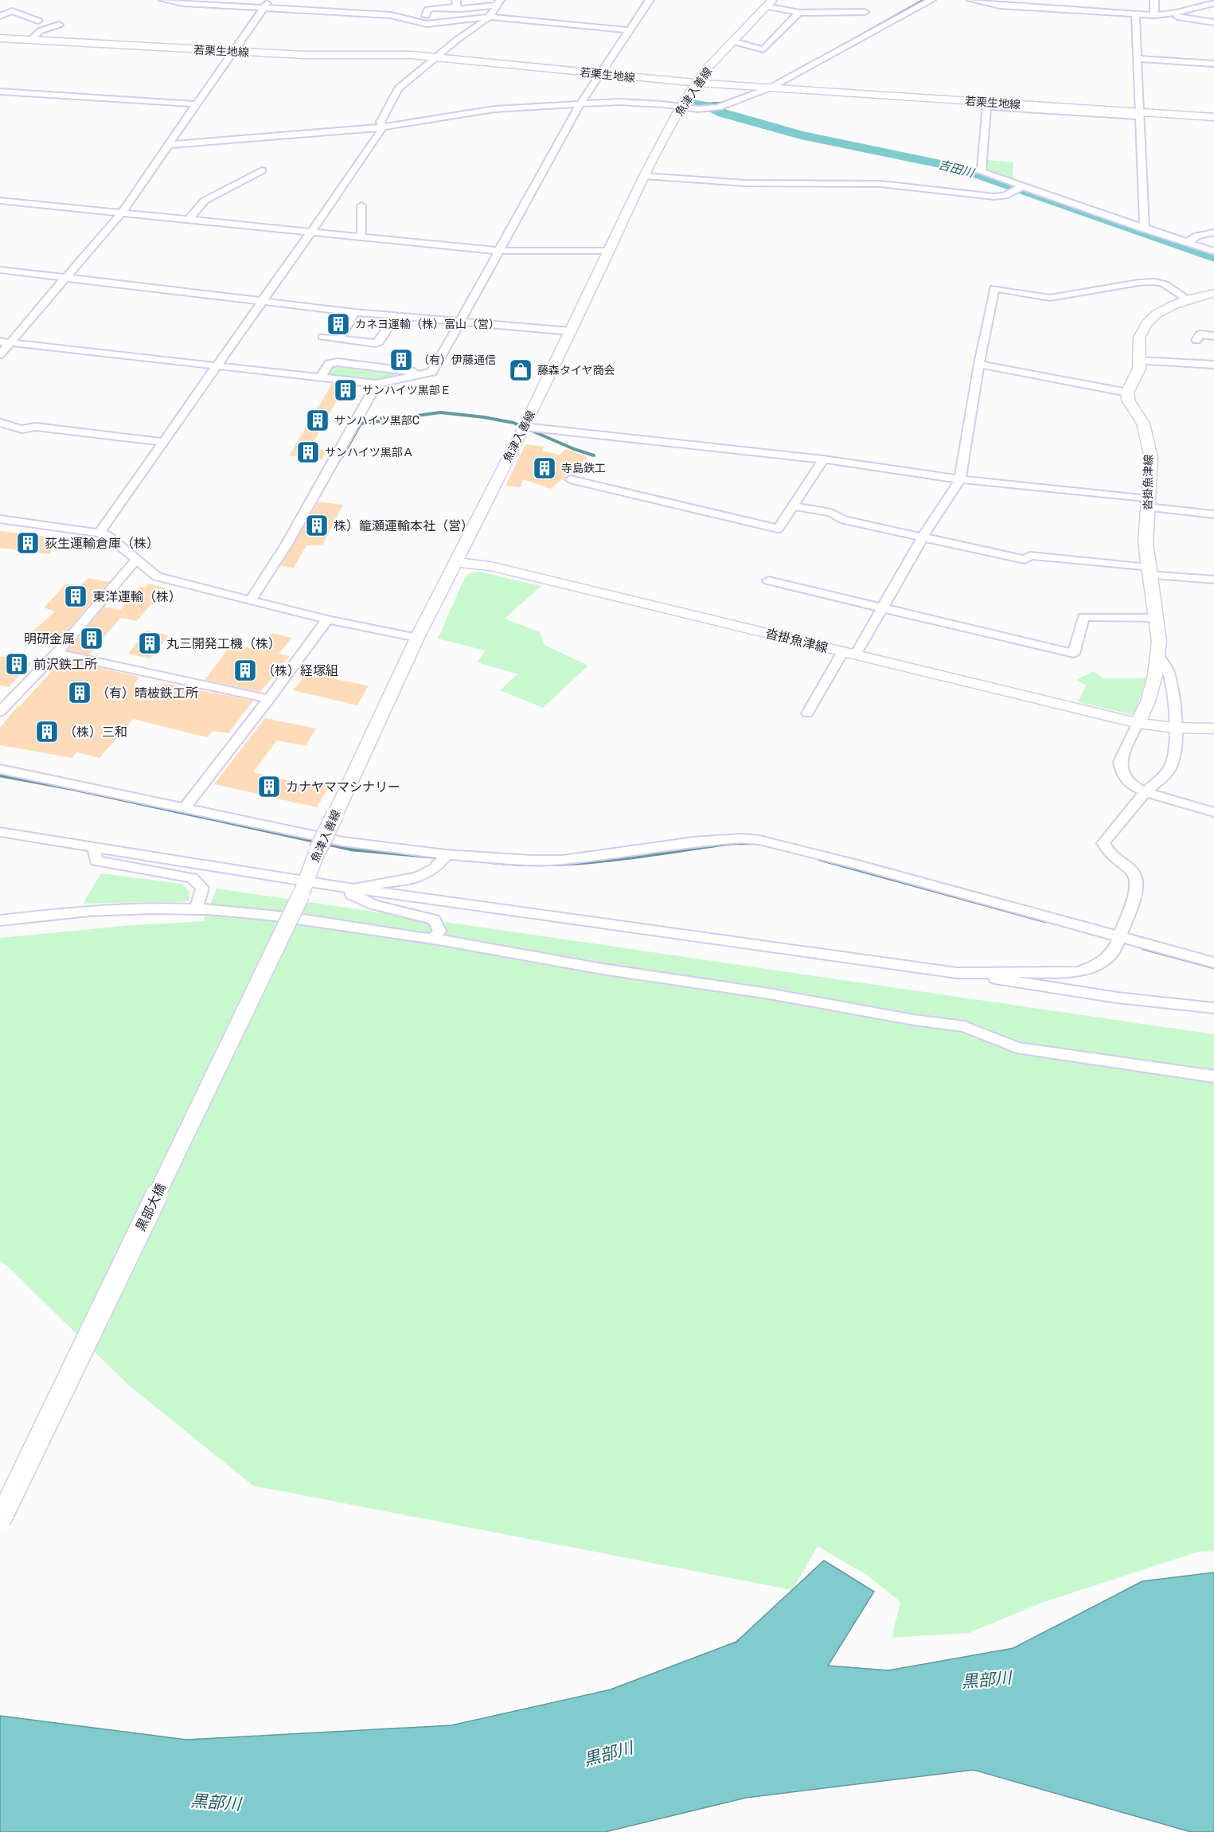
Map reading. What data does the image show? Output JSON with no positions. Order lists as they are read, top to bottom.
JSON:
{
  "streets": {
    "main road": [
      "若栗生地線",
      "魚津入善線",
      "沓掛魚津線",
      "黒部大橋"
    ]
  },
  "crossings": [
    ["若栗生地線", "魚津入善線"],
    ["魚津入善線", "沓掛魚津線"],
    ["魚津入善線", "黒部大橋"]
  ],
  "water": ["吉田川", "黒部川"],
  "places": {
    "building": [
      "カネヨ運輸（株）富山（営）",
      "（有）伊藤通信",
      "サンハイツ黒部Ｅ",
      "サンハイツ黒部C",
      "サンハイツ黒部Ａ",
      "寺島鉄工",
      "株）籠瀬運輸本社（営）",
      "荻生運輸倉庫（株）",
      "東洋運輸（株）",
      "明研金属",
      "丸三開発工機（株）",
      "前沢鉄工所",
      "（株）経塚組",
      "（有）晴柀鉄工所",
      "（株）三和",
      "カナヤママシナリー"
    ],
    "shop": ["藤森タイヤ商会"]
  }
}
